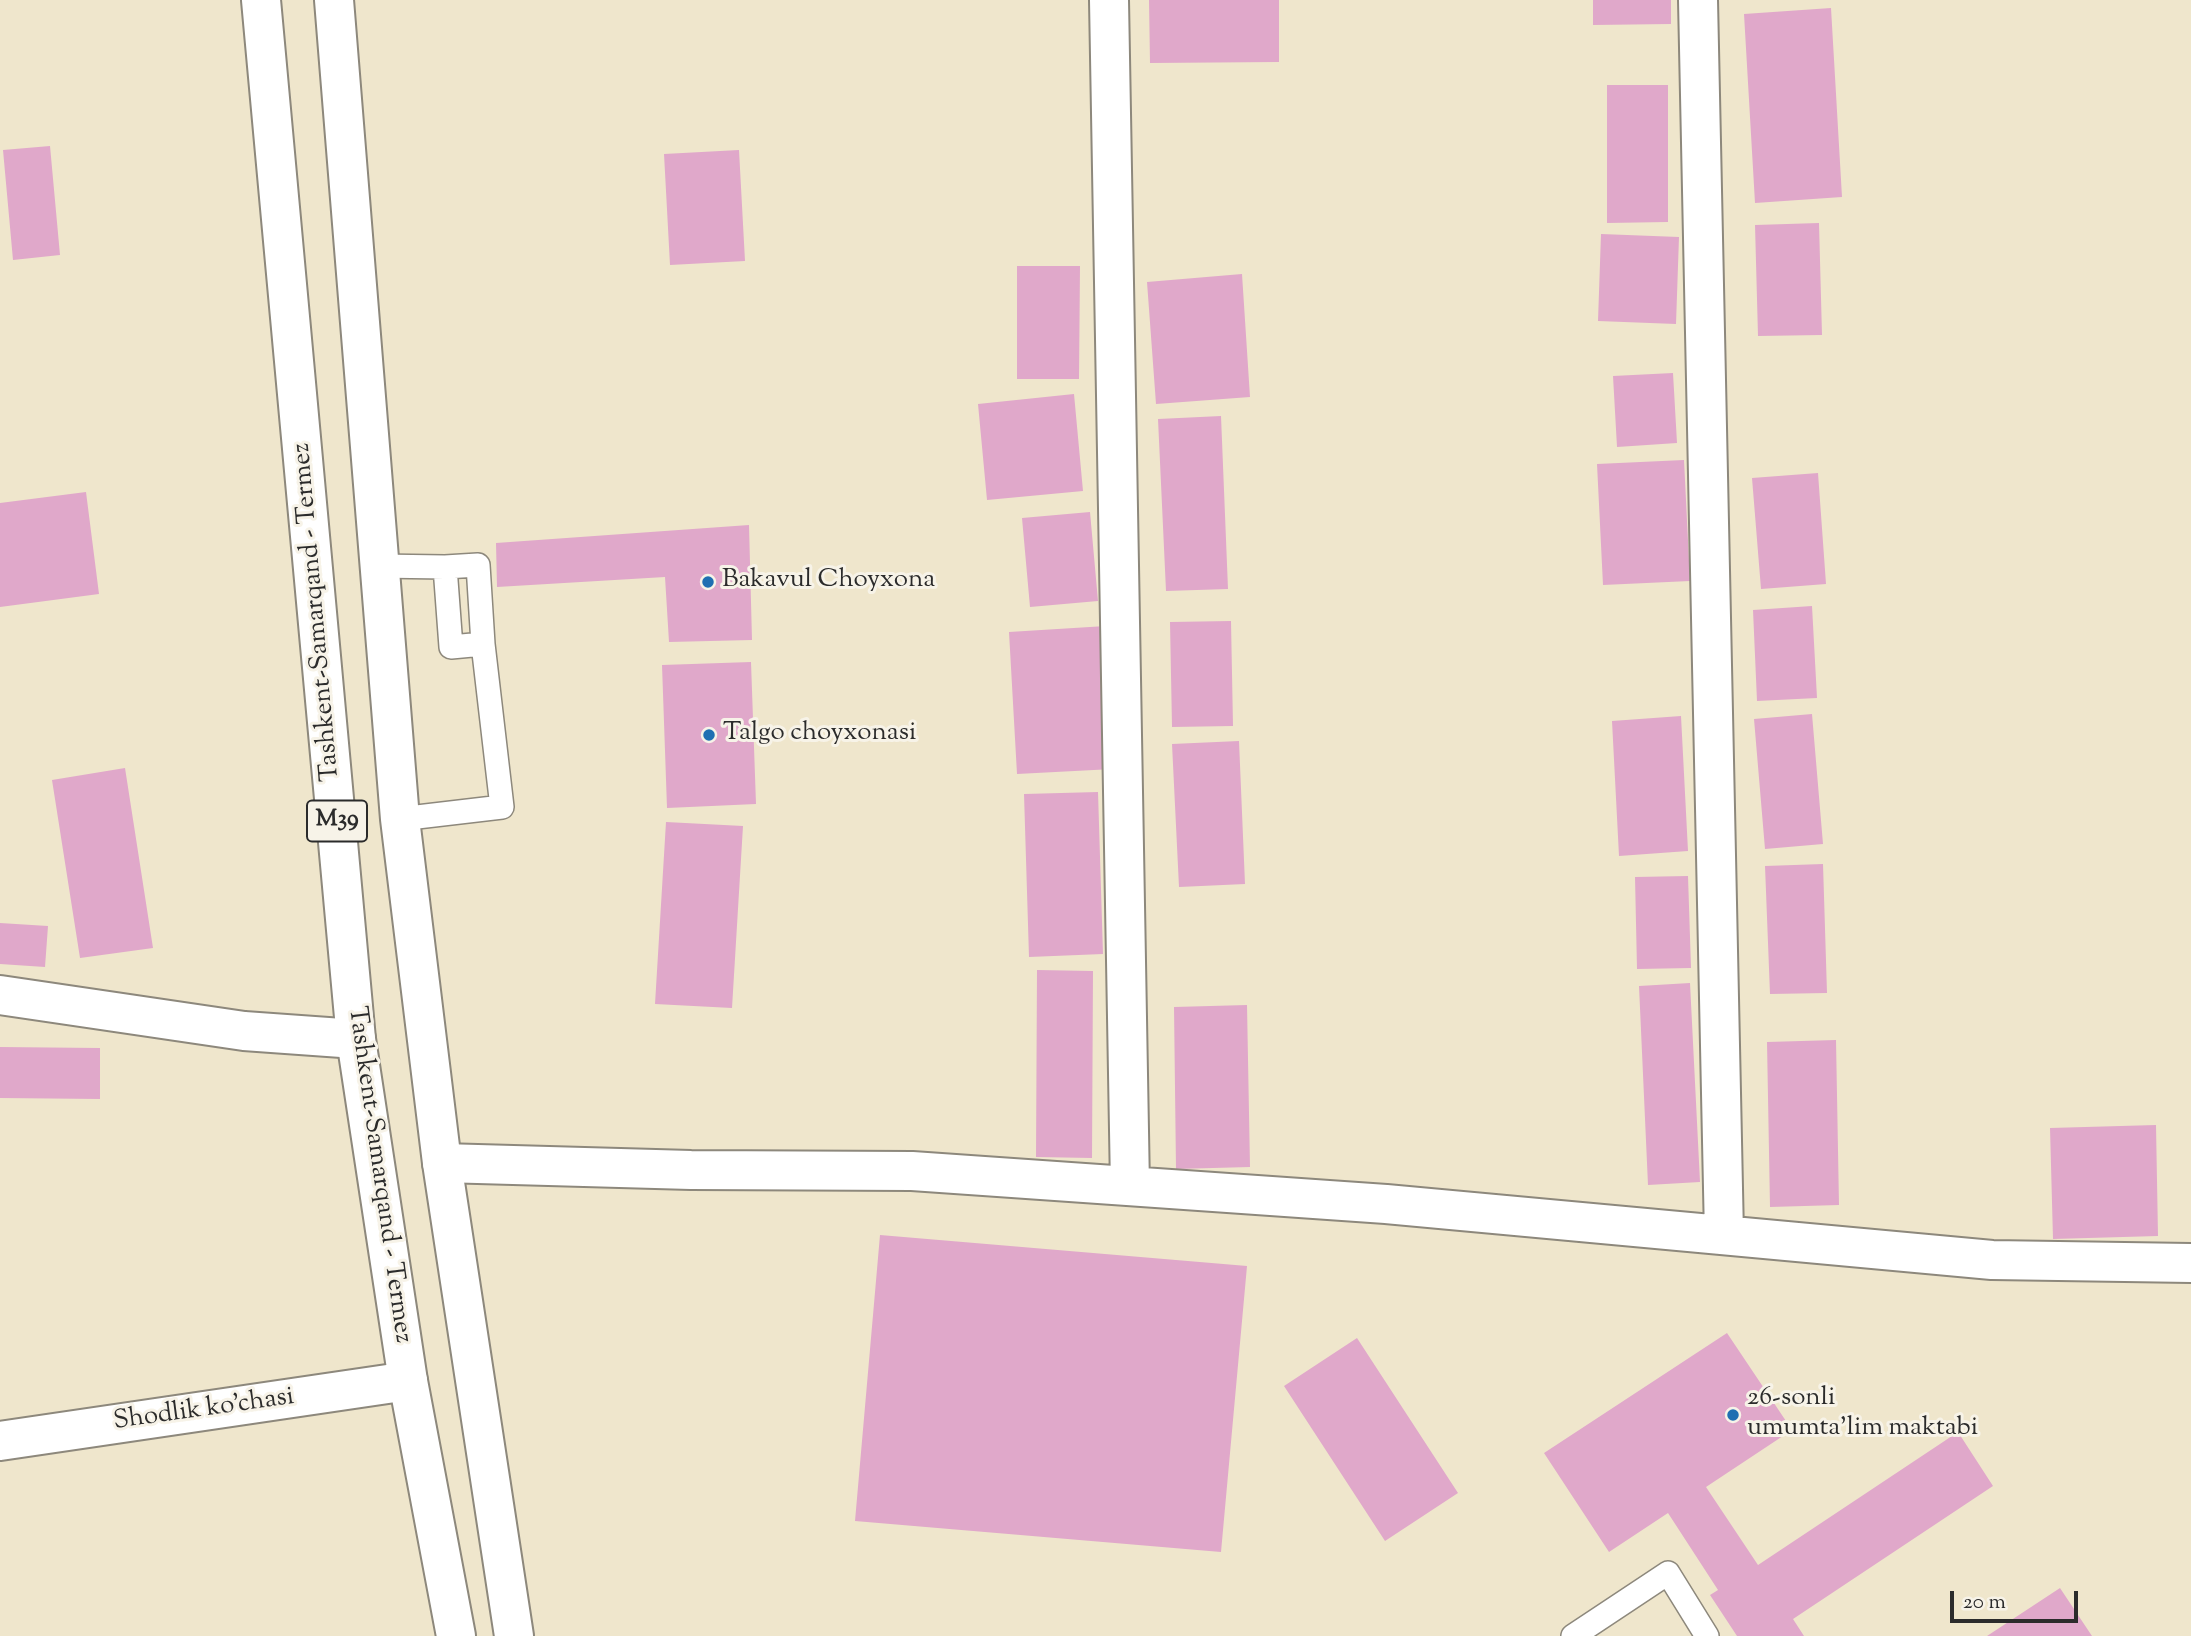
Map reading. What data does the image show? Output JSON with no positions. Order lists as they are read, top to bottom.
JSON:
{
  "streets": {
    "main road": ["Tashkent-Samarqand - Termez", "M39", "Shodlik ko'chasi"]
  },
  "crossings": [
    ["Tashkent-Samarqand - Termez", "Shodlik ko'chasi"]
  ],
  "places": ["Bakavul Choyxona", "Talgo choyxonasi", "26-sonli umumta'lim maktabi"],
  "scale_bar": "20 m"
}
